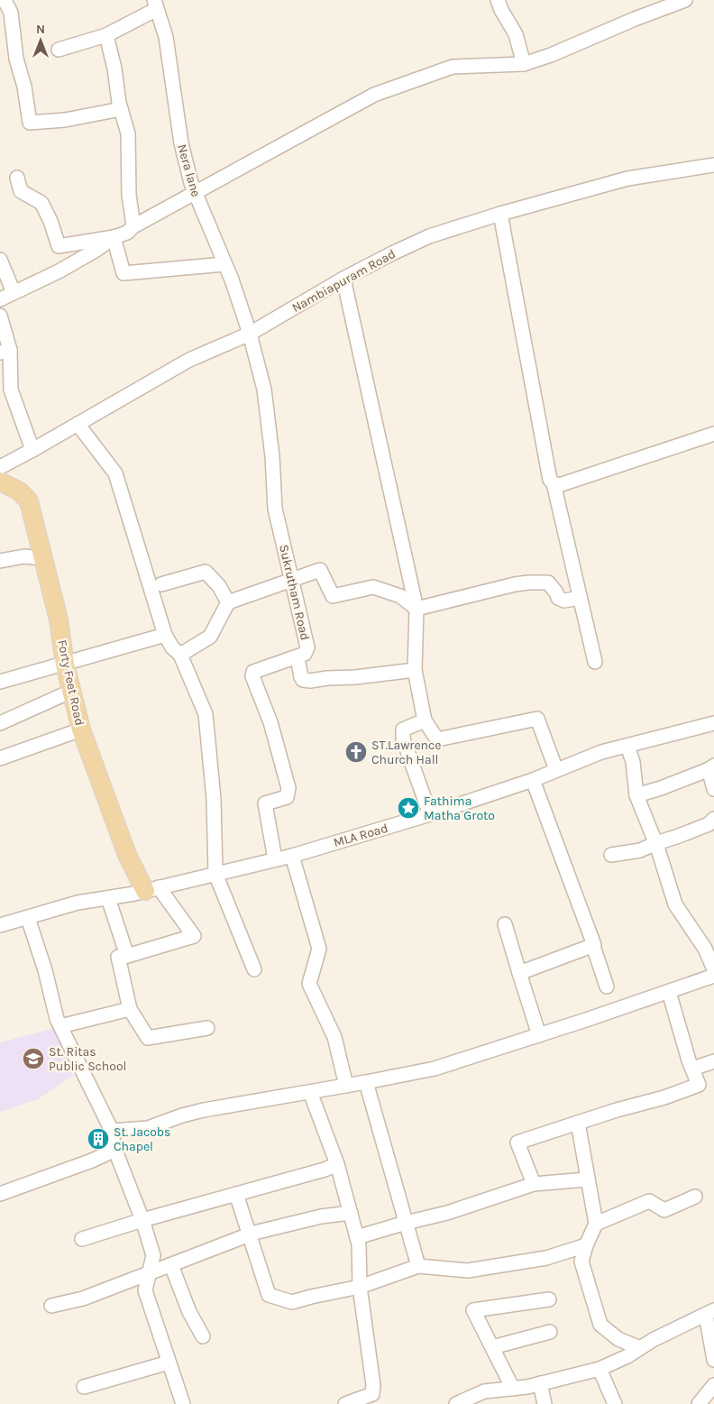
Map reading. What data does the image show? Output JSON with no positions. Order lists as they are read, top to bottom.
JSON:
{
  "streets": {
    "main road": ["Forty Feet Road"],
    "street": [
      "Nera lane",
      "Nambiapuram Road",
      "Sukrutham Road",
      "MLA Road"
    ]
  },
  "crossings": [
    ["Nera lane", "Nambiapuram Road"],
    ["Nera lane", "Sukrutham Road"],
    ["Nambiapuram Road", "Sukrutham Road"],
    ["Forty Feet Road", "MLA Road"]
  ],
  "places": {
    "church": ["ST.Lawrence Church Hall"],
    "place": ["Fathima Matha Groto"],
    "school or university": ["St. Ritas Public School"],
    "building": ["St. Jacobs Chapel"]
  },
  "north": "top"
}
